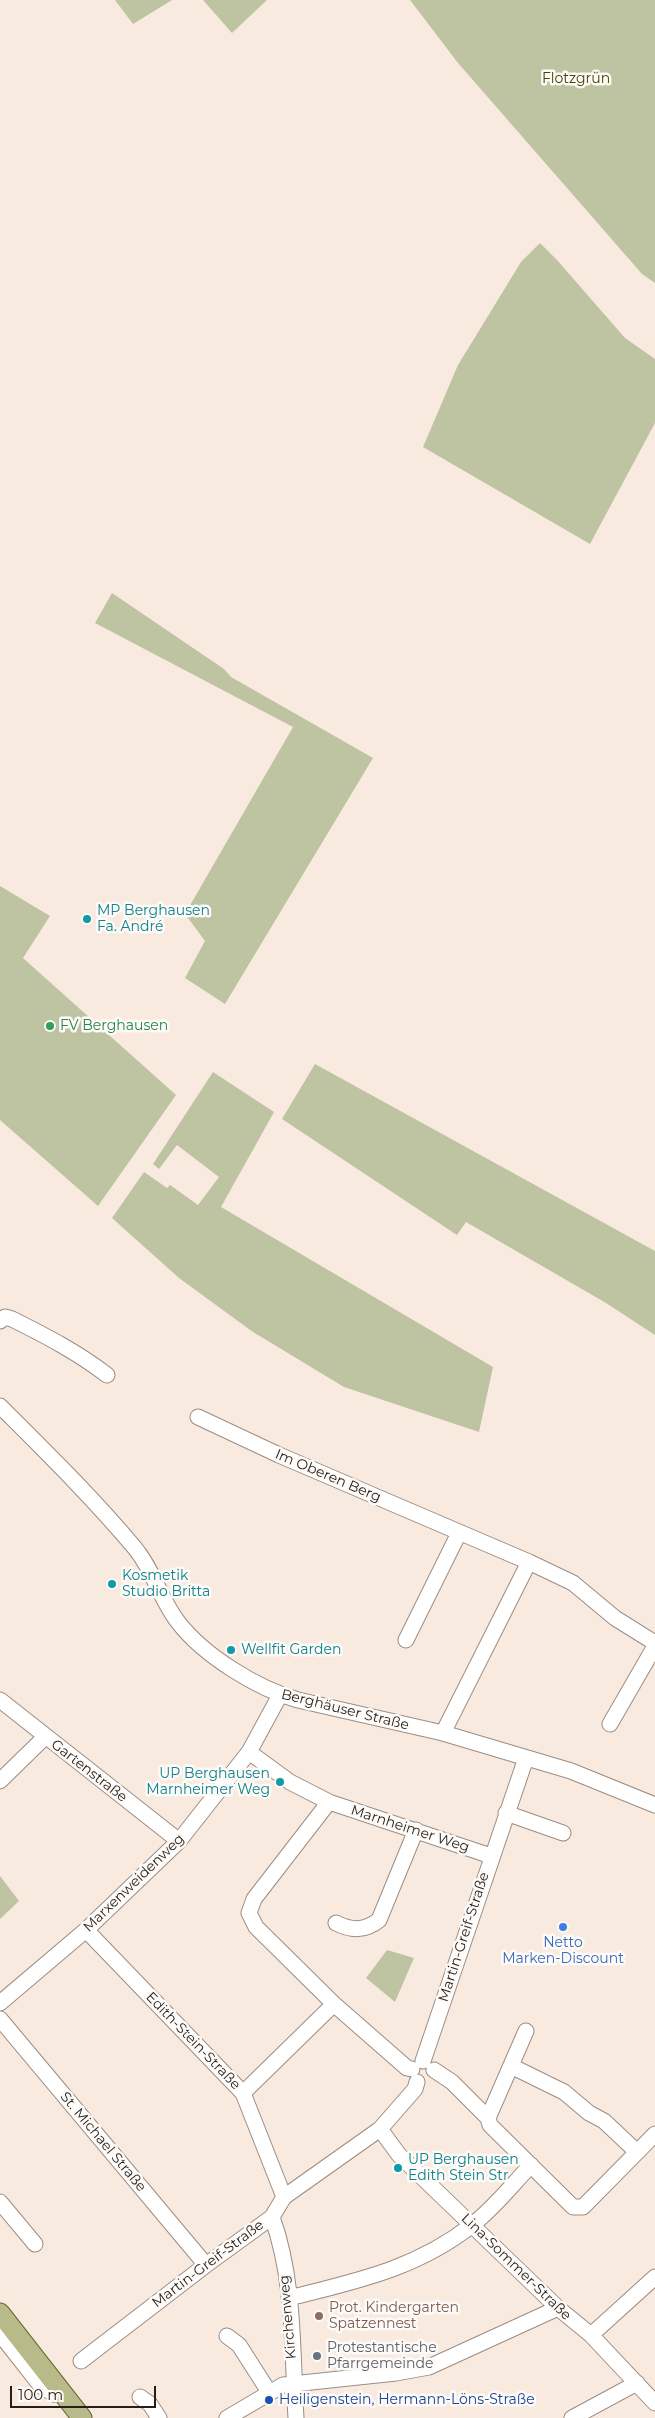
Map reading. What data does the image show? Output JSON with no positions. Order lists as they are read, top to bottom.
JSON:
{
  "streets": {
    "street": [
      "Im Oberen Berg",
      "Berghäuser Straße",
      "Gartenstraße",
      "Marnheimer Weg",
      "Marxenweidenweg",
      "Martin-Greif-Straße",
      "Edith-Stein-Straße",
      "St. Michael Straße",
      "Lina-Sommer-Straße",
      "Kirchenweg"
    ]
  },
  "crossings": [
    ["Berghäuser Straße", "Marxenweidenweg"],
    ["Berghäuser Straße", "Martin-Greif-Straße"],
    ["Gartenstraße", "Marxenweidenweg"],
    ["Marnheimer Weg", "Marxenweidenweg"],
    ["Marnheimer Weg", "Martin-Greif-Straße"],
    ["Marxenweidenweg", "Edith-Stein-Straße"],
    ["Martin-Greif-Straße", "Edith-Stein-Straße"],
    ["Martin-Greif-Straße", "St. Michael Straße"],
    ["Martin-Greif-Straße", "Lina-Sommer-Straße"],
    ["Martin-Greif-Straße", "Kirchenweg"]
  ],
  "parks": ["Flotzgrün"],
  "places": [
    "MP Berghausen Fa. André",
    "FV Berghausen",
    "Kosmetik Studio Britta",
    "Wellfit Garden",
    "UP Berghausen Marnheimer Weg",
    "Netto Marken-Discount",
    "UP Berghausen Edith Stein Str",
    "Prot. Kindergarten Spatzennest",
    "Protestantische Pfarrgemeinde",
    "Heiligenstein, Hermann-Löns-Straße"
  ],
  "scale_bar": "100 m"
}
